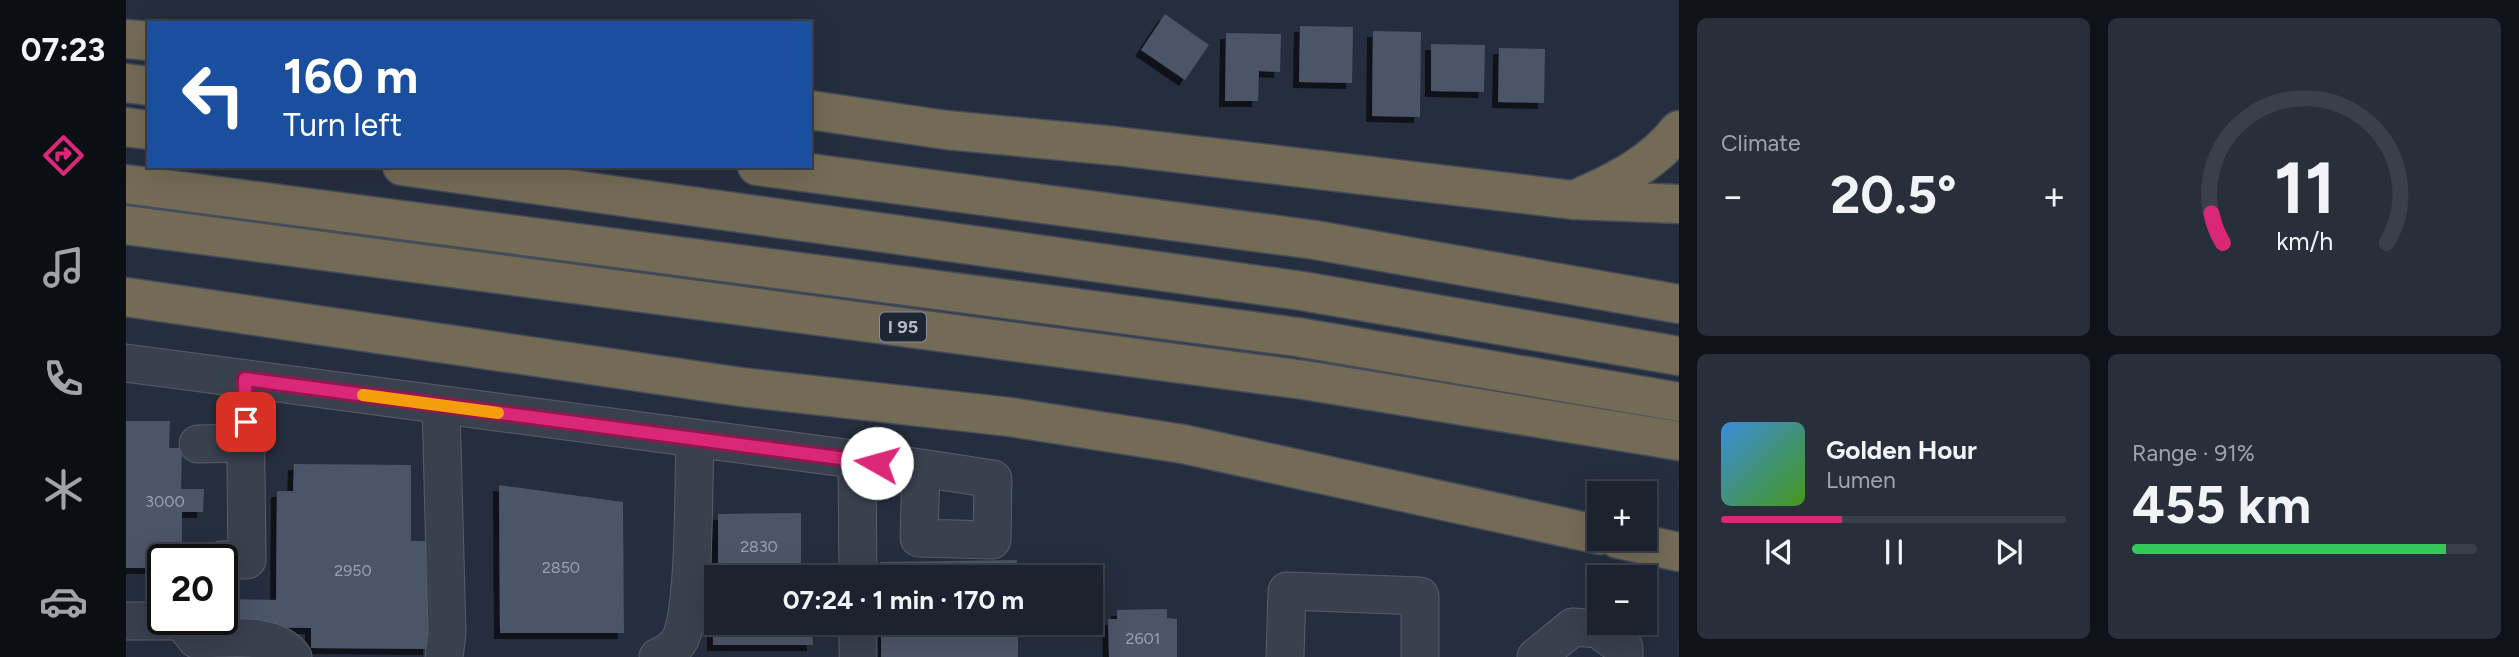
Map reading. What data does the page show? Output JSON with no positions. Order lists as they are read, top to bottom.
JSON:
{
  "streets": {
    "highway": ["I 95"]
  },
  "house_numbers": [
    "3000",
    "2830",
    "2850",
    "2950",
    "2601"
  ],
  "page": {
    "tabs": "07:23",
    "tile": [
      "Climate",
      ["Range · 91%", "455 km"]
    ],
    "turn": ["160 m", "Turn left"],
    "heat": ["−", "20.5°", "+"],
    "song": ["Golden Hour", "Lumen"],
    "map_buttons": ["+", "−"],
    "limit": "20",
    "trip": "07:24 · 1 min · 170 m",
    "gauge": ["11", "km/h"]
  }
}
